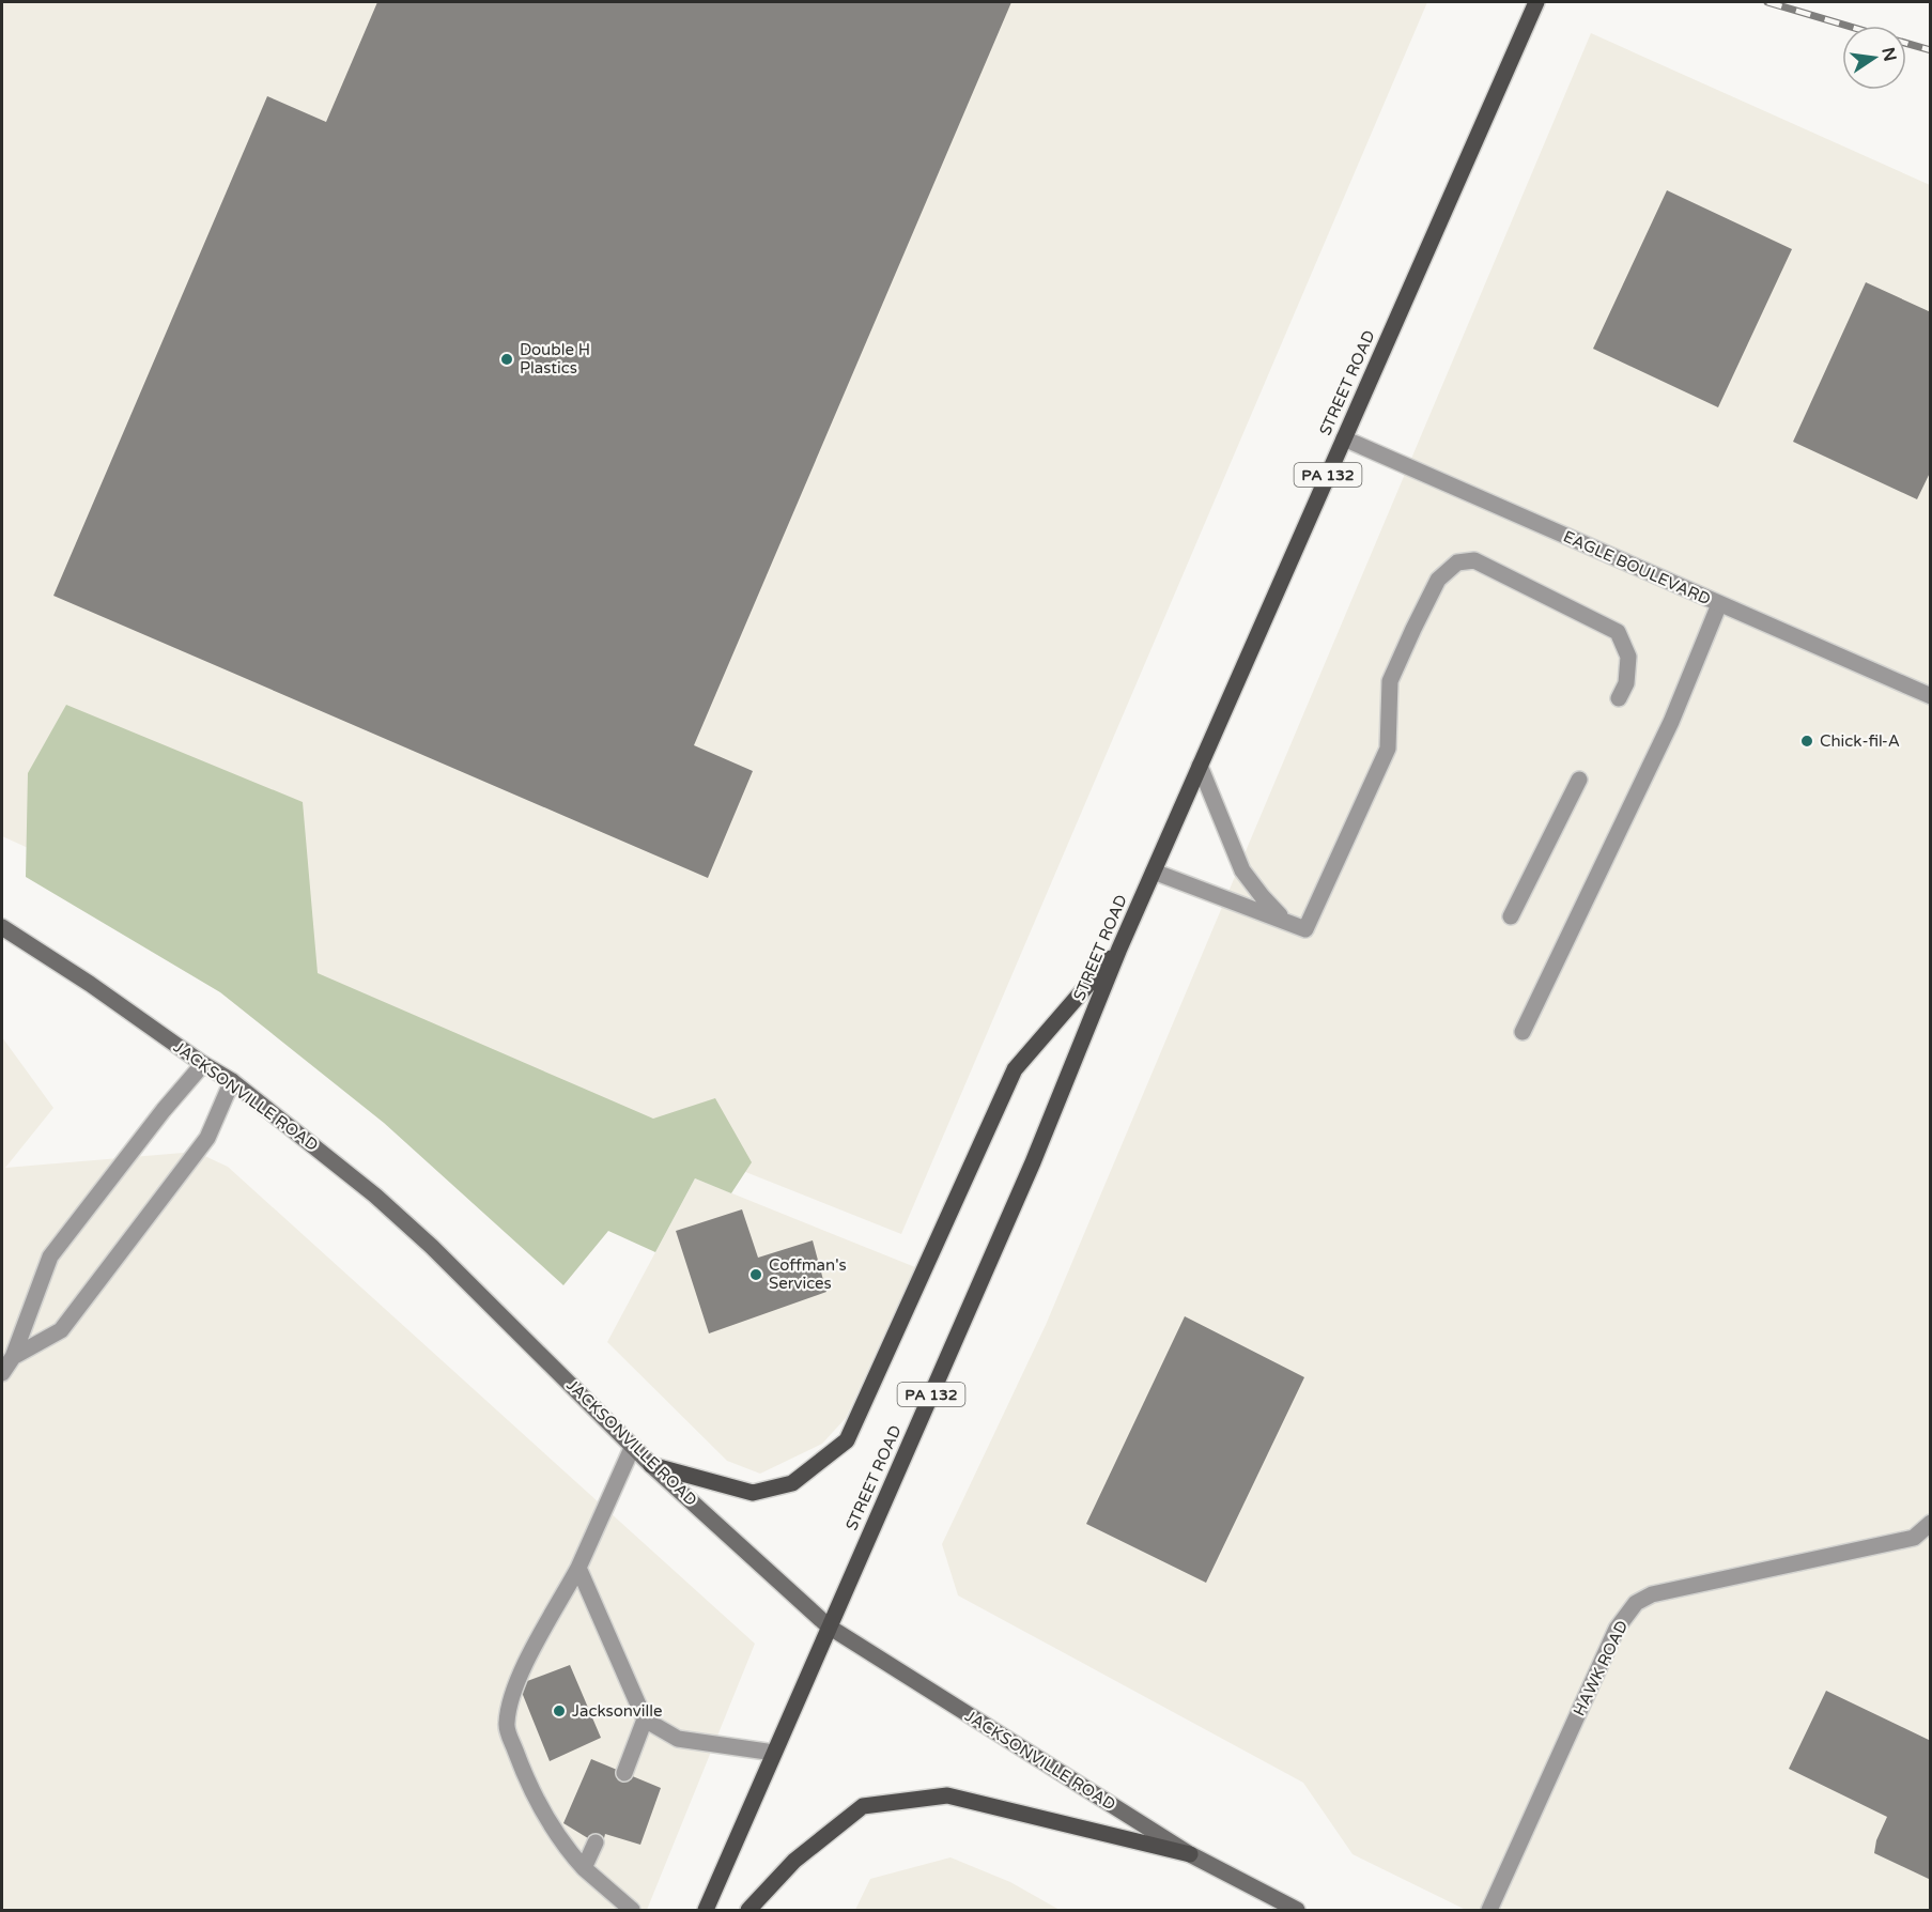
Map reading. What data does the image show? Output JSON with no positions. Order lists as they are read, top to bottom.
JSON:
{
  "streets": {
    "main road": ["STREET ROAD", "PA 132", "JACKSONVILLE ROAD"],
    "street": ["EAGLE BOULEVARD", "HAWK ROAD"]
  },
  "crossings": [
    ["STREET ROAD", "EAGLE BOULEVARD"],
    ["STREET ROAD", "JACKSONVILLE ROAD"]
  ],
  "places": [
    "Double H Plastics",
    "Chick-fil-A",
    "Coffman's Services",
    "Jacksonville"
  ],
  "north": "right"
}
